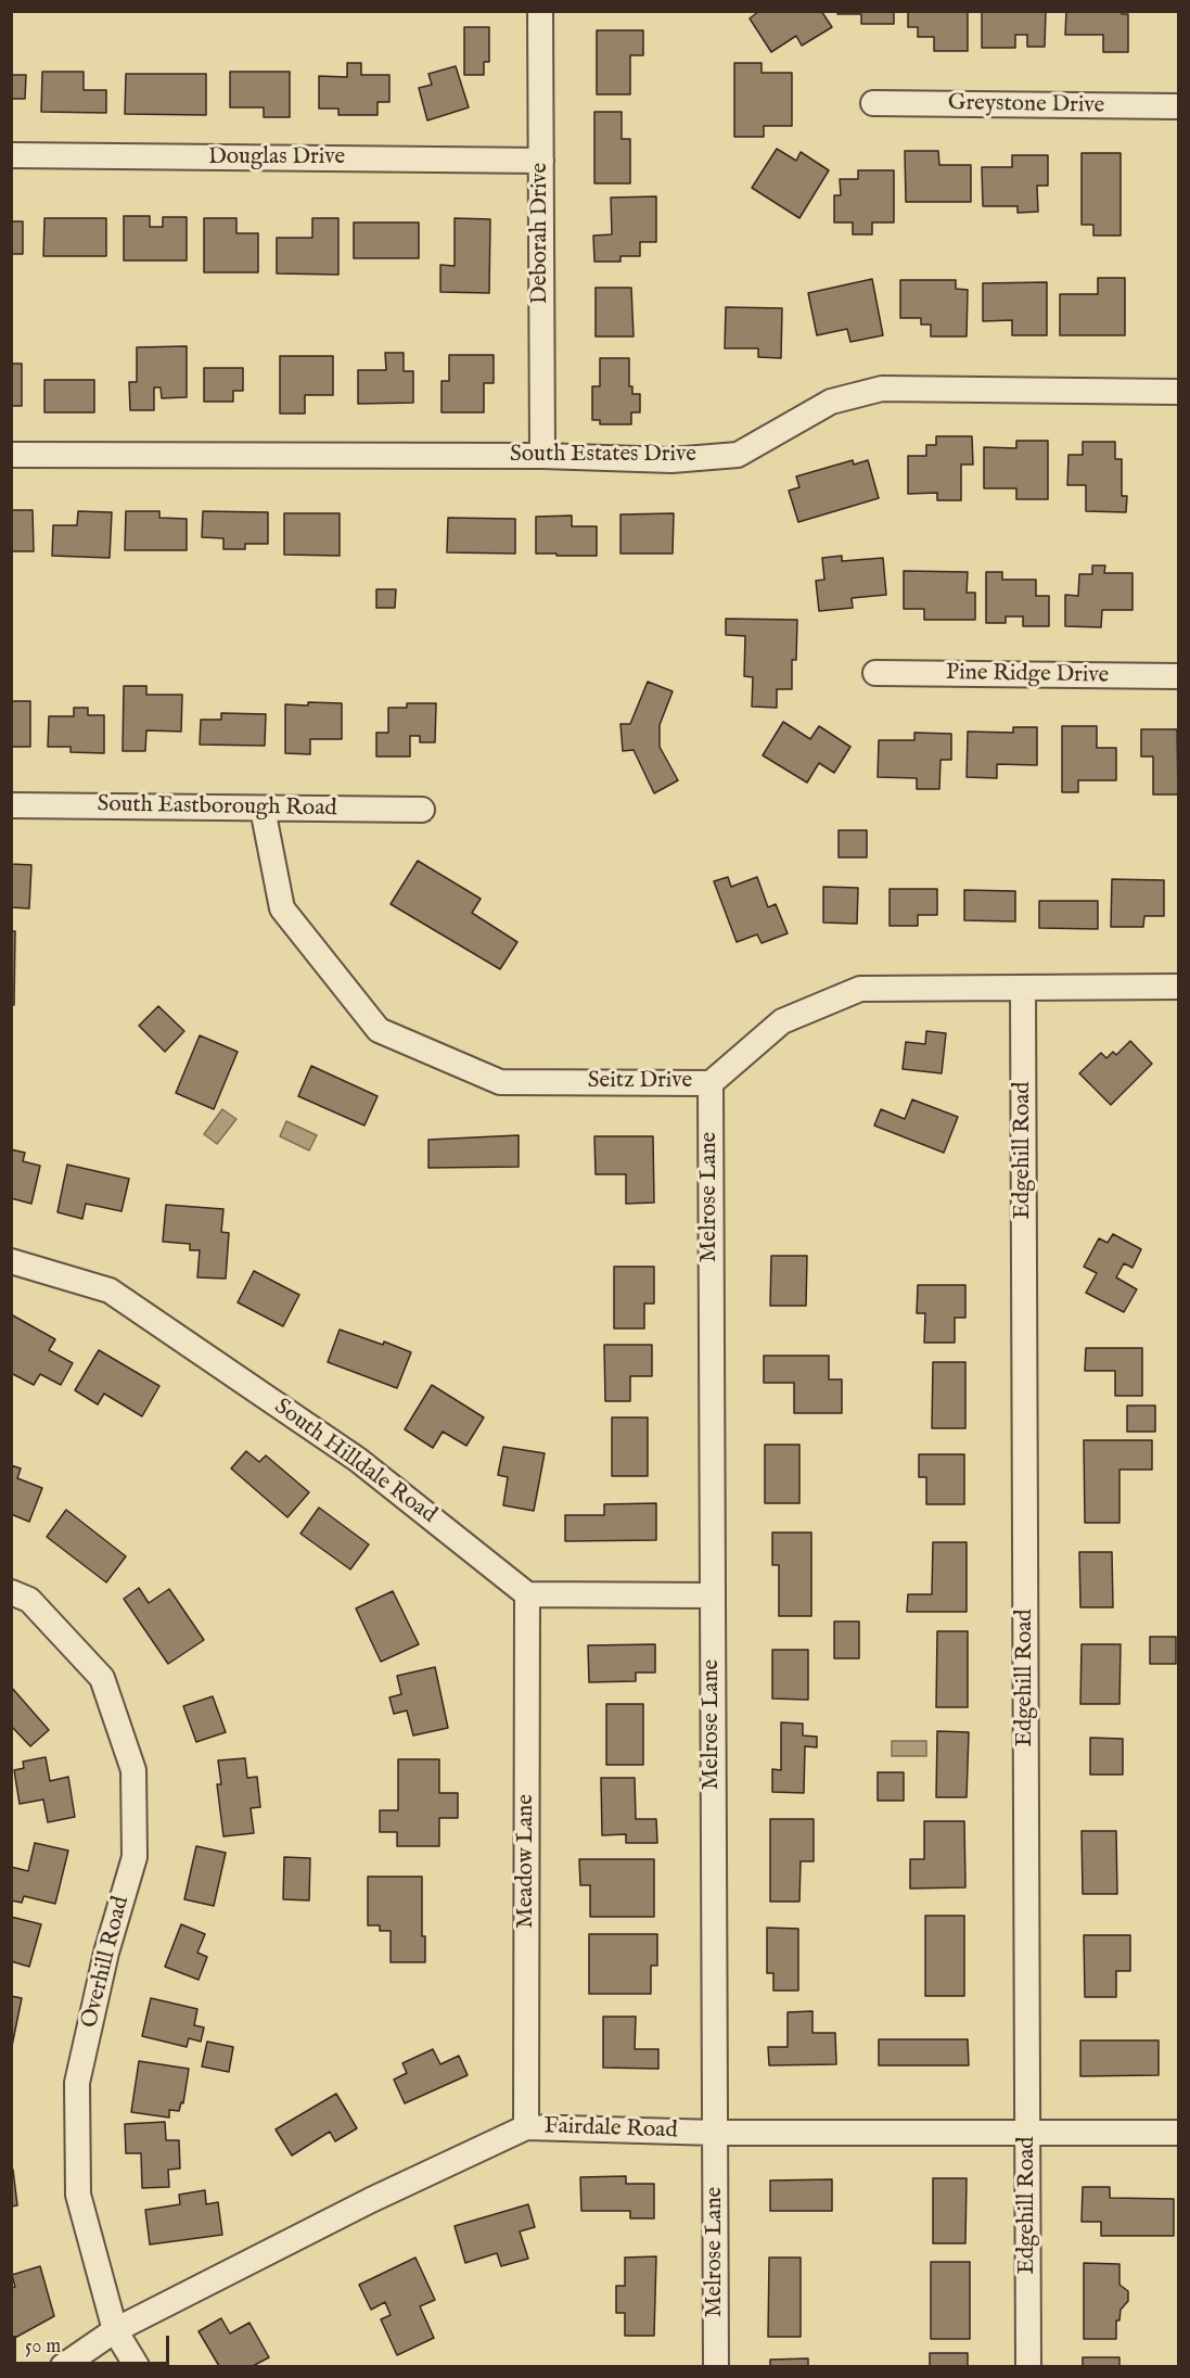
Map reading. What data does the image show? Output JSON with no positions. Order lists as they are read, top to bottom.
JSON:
{
  "streets": {
    "street": [
      "Greystone Drive",
      "Douglas Drive",
      "Deborah Drive",
      "South Estates Drive",
      "Pine Ridge Drive",
      "South Eastborough Road",
      "Seitz Drive",
      "Edgehill Road",
      "Melrose Lane",
      "South Hilldale Road",
      "Meadow Lane",
      "Overhill Road",
      "Fairdale Road"
    ]
  },
  "crossings": [
    ["Douglas Drive", "Deborah Drive"],
    ["Deborah Drive", "South Estates Drive"],
    ["South Eastborough Road", "Seitz Drive"],
    ["Seitz Drive", "Edgehill Road"],
    ["Seitz Drive", "Melrose Lane"],
    ["Edgehill Road", "Fairdale Road"],
    ["Melrose Lane", "Fairdale Road"],
    ["South Hilldale Road", "Meadow Lane"],
    ["Meadow Lane", "Fairdale Road"],
    ["Overhill Road", "Fairdale Road"]
  ],
  "scale_bar": "50 m"
}
